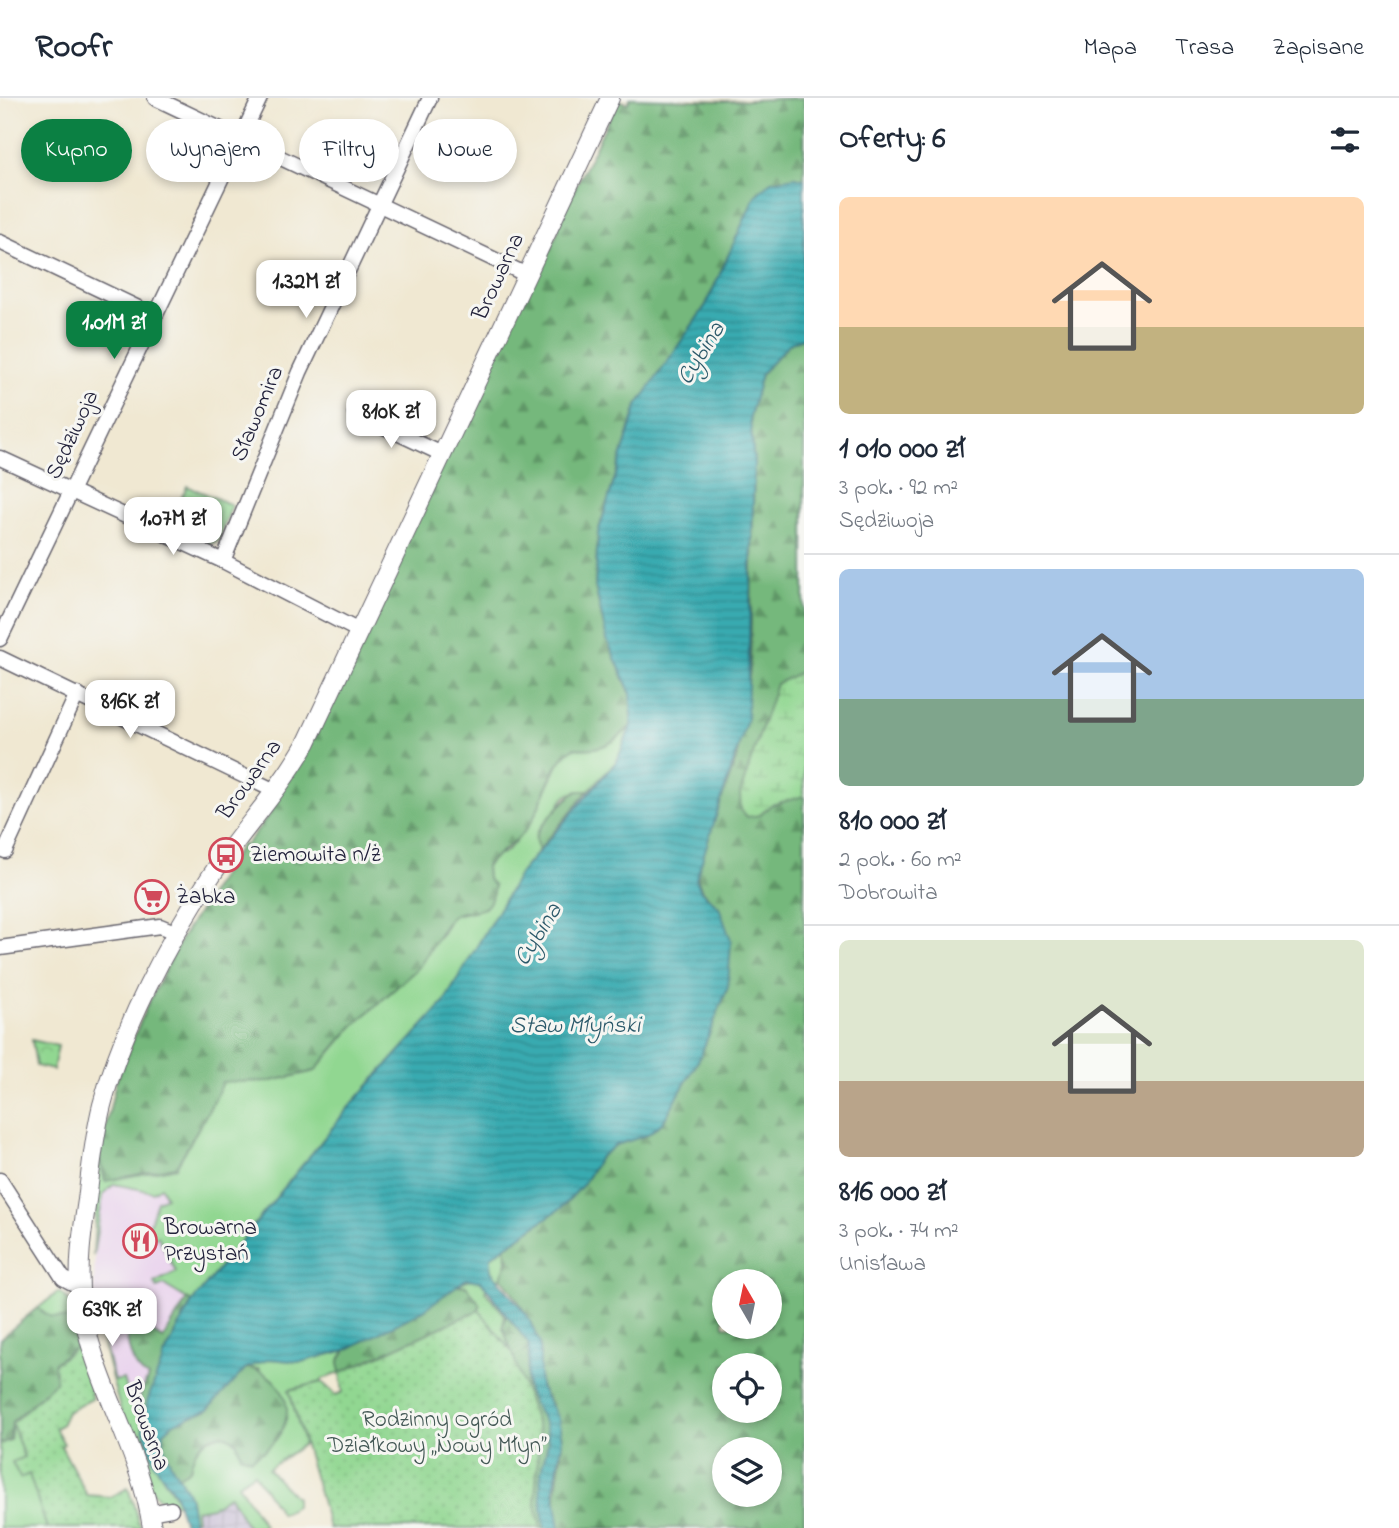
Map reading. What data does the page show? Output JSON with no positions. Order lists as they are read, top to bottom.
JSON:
{
  "streets": {
    "street": ["Browarna", "Sławomira", "Sędziwoja"]
  },
  "water": ["Cybina", "Staw Młyński"],
  "parks": ["Rodzinny Ogród Działkowy „Nowy Młyn”"],
  "places": {
    "bus stop": ["Ziemowita n/ż"],
    "supermarket": ["Żabka"],
    "restaurant": ["Browarna Przystań"]
  },
  "north": "top",
  "page": {
    "header": "Roofr",
    "nav": ["Mapa", "Trasa", "Zapisane"],
    "heading": "Oferty: 6",
    "chip": [
      "Kupno",
      "Wynajem",
      "Filtry",
      "Nowe"
    ],
    "list": [
      {
        "name": "1 010 000 zł",
        "note": "3 pok. · 92 m² · Sędziwoja"
      },
      {
        "name": "810 000 zł",
        "note": "2 pok. · 60 m² · Dobrowita"
      },
      {
        "name": "816 000 zł",
        "note": "3 pok. · 74 m² · Unisława"
      }
    ],
    "price": [
      "1.32M zł",
      "1.01M zł",
      "810K zł",
      "1.07M zł",
      "816K zł",
      "639K zł"
    ]
  }
}
